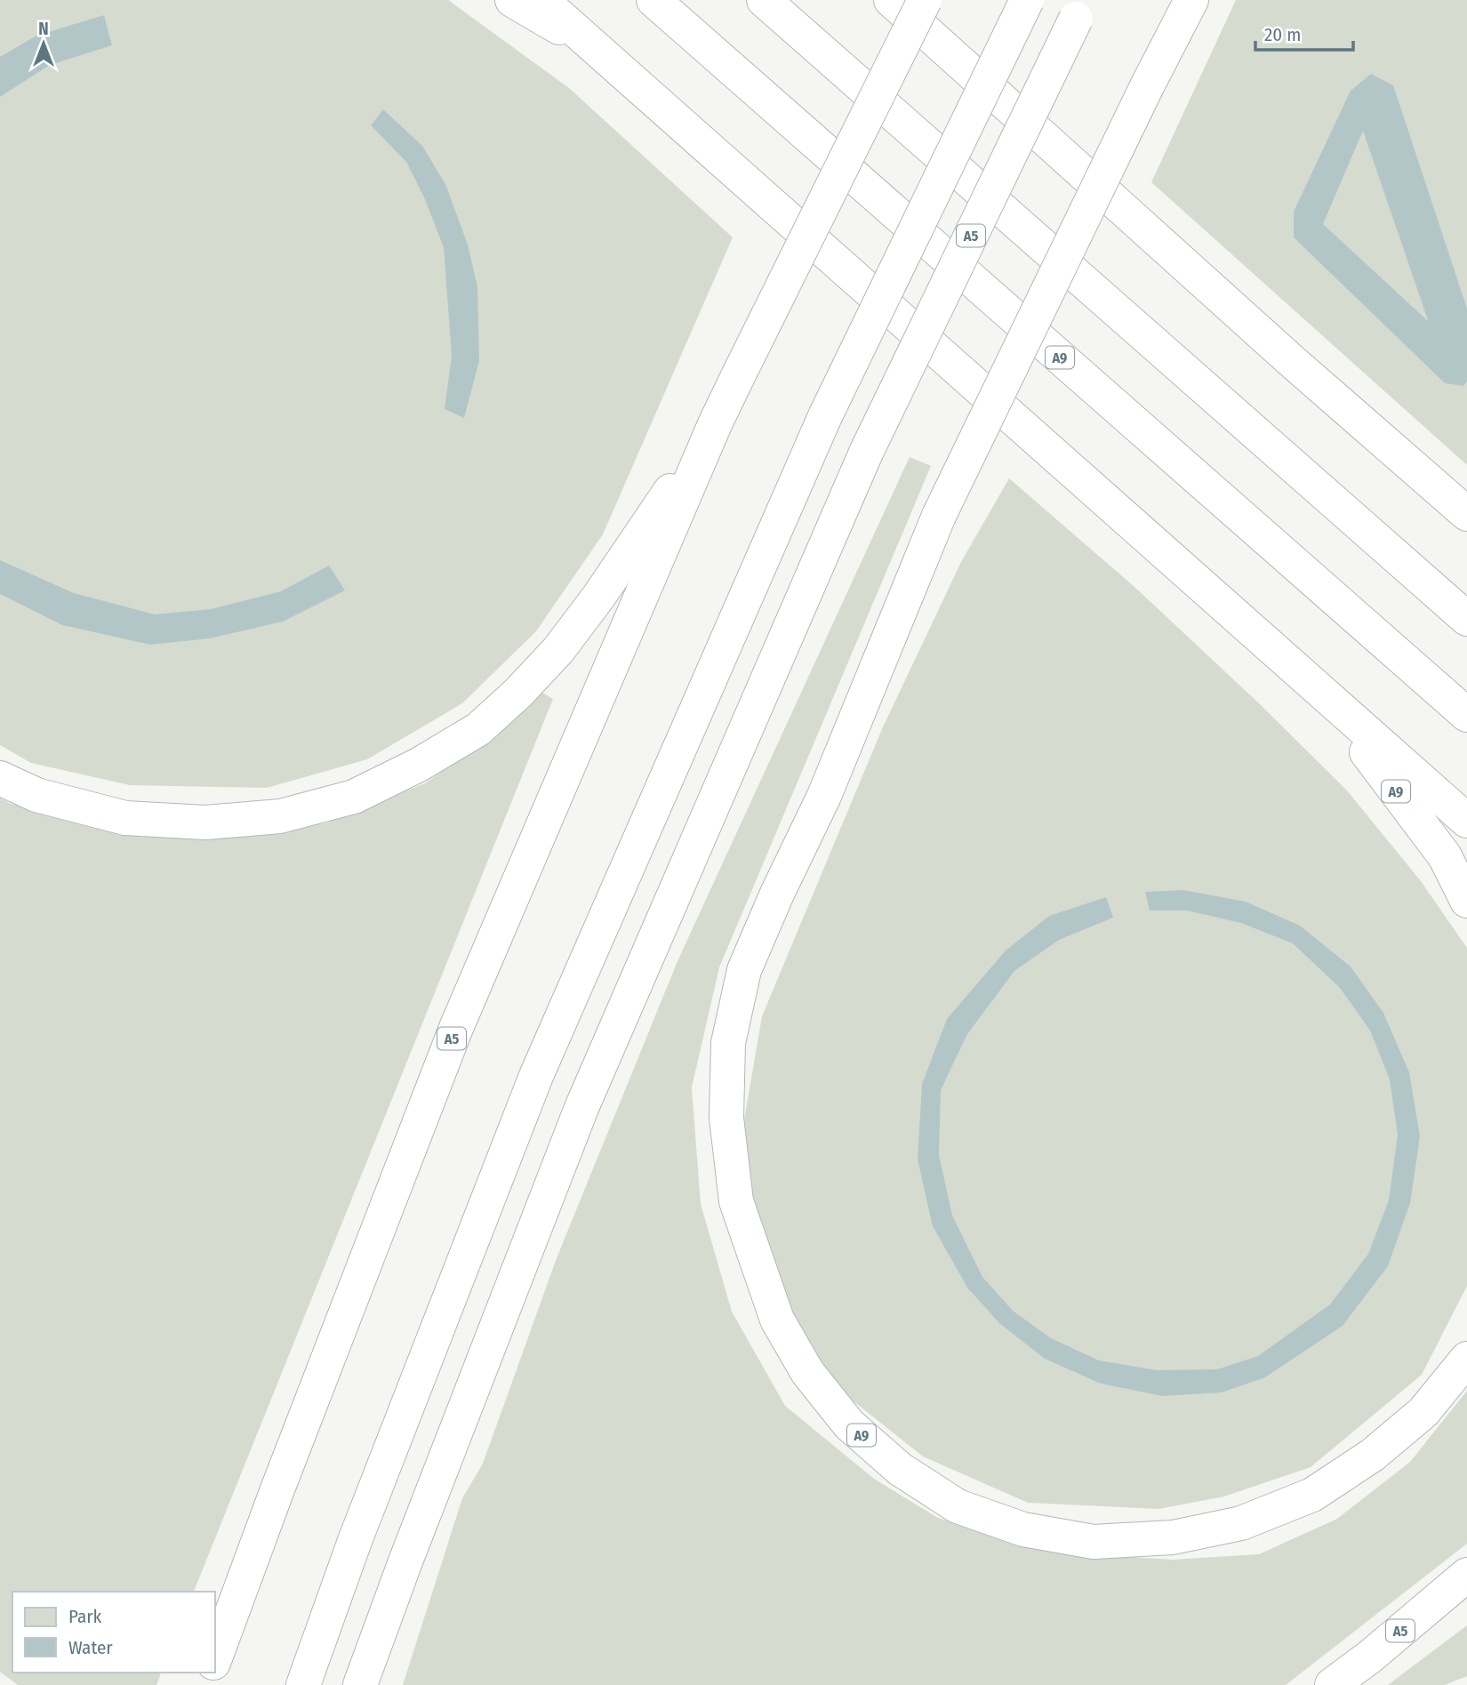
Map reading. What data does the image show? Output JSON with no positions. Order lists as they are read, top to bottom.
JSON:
{
  "streets": {
    "highway": ["A5", "A9"]
  },
  "legend": ["Park", "Water"],
  "scale_bar": "20 m",
  "north": "top"
}
